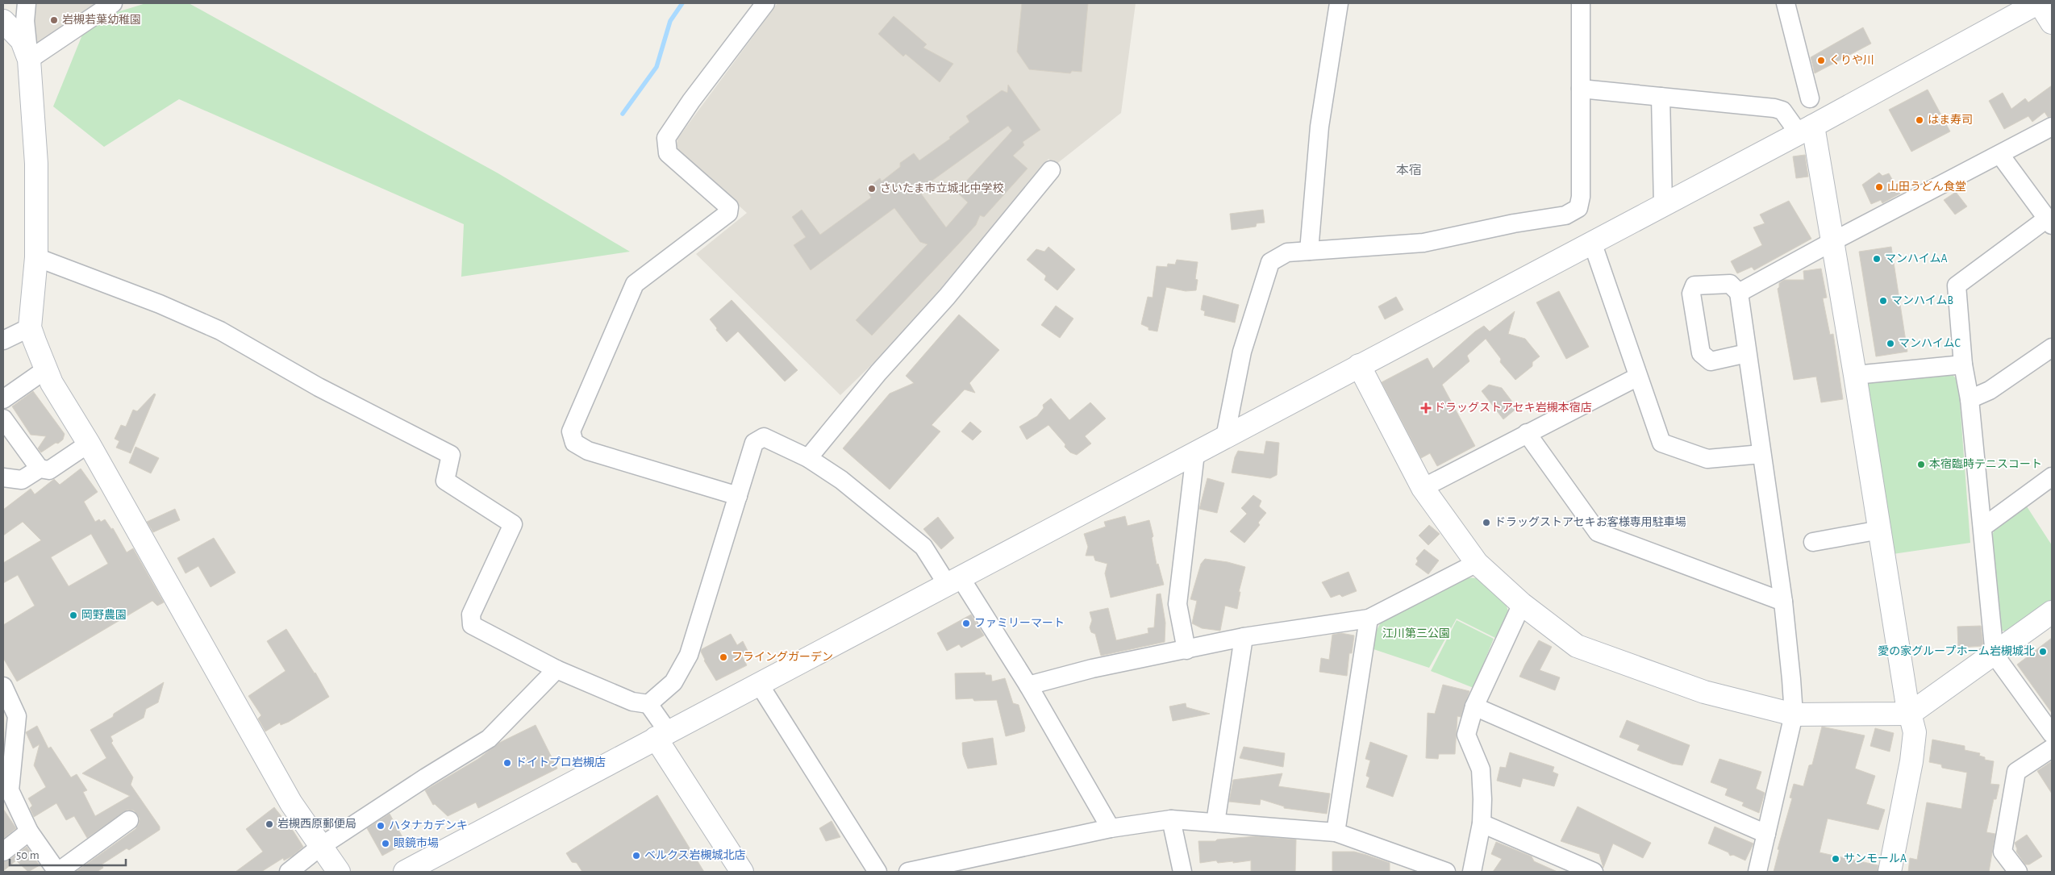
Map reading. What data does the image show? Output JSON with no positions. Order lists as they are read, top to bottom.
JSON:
{
  "districts": ["本宿"],
  "parks": ["江川第三公園"],
  "places": {
    "other": [
      "岩槻若葉幼稚園",
      "くりや川",
      "はま寿司",
      "山田うどん食堂",
      "さいたま市立城北中学校",
      "マンハイムA",
      "マンハイムB",
      "マンハイムC",
      "本宿臨時テニスコート",
      "ドラッグストアセキお客様専用駐車場",
      "岡野農園",
      "ファミリーマート",
      "愛の家グループホーム岩槻城北",
      "フライングガーデン",
      "ドイトプロ岩槻店",
      "岩槻西原郵便局",
      "ハタナカデンキ",
      "眼鏡市場",
      "ベルクス岩槻城北店",
      "サンモールA"
    ],
    "health": ["ドラッグストアセキ岩槻本宿店"]
  },
  "scale_bar": "50 m"
}
